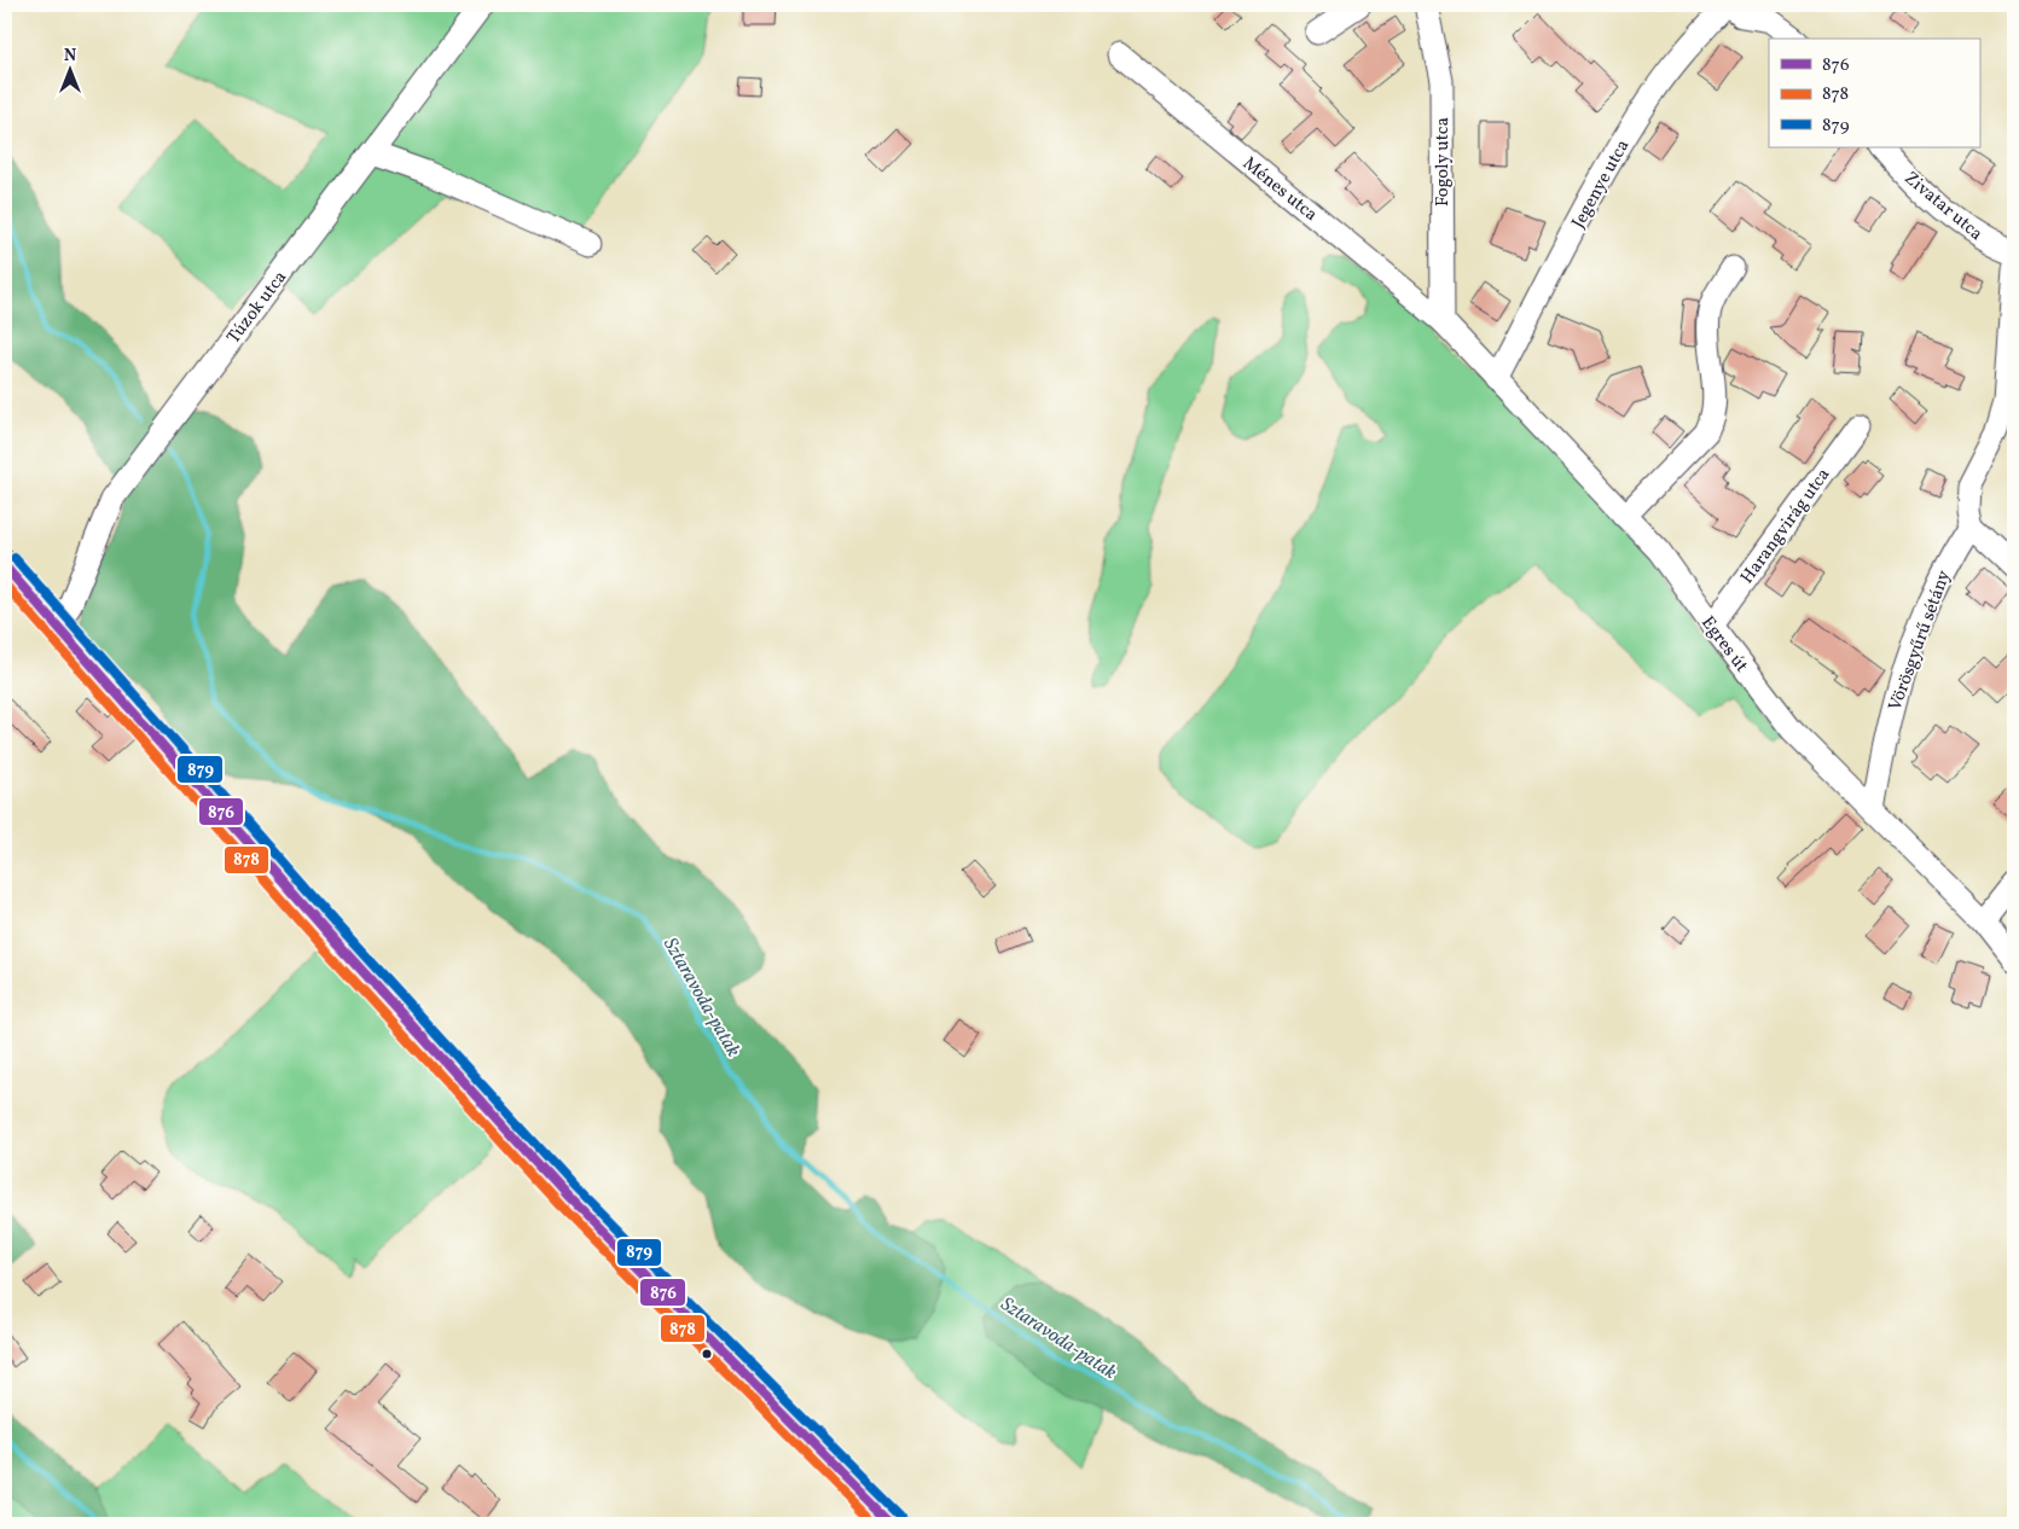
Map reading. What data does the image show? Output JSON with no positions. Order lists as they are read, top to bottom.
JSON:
{
  "streets": {
    "street": [
      "Fogoly utca",
      "Jegenye utca",
      "Ménes utca",
      "Zivatar utca",
      "Túzok utca",
      "Harangvirág utca",
      "Vörösgyűrű sétány",
      "Egres út"
    ]
  },
  "crossings": [
    ["Fogoly utca", "Ménes utca"],
    ["Fogoly utca", "Egres út"],
    ["Jegenye utca", "Egres út"],
    ["Ménes utca", "Egres út"],
    ["Harangvirág utca", "Egres út"],
    ["Vörösgyűrű sétány", "Egres út"]
  ],
  "water": ["Sztaravoda-patak"],
  "lines": ["transit line 879", "transit line 876", "transit line 878"],
  "legend": ["876", "878", "879"],
  "north": "top"
}
